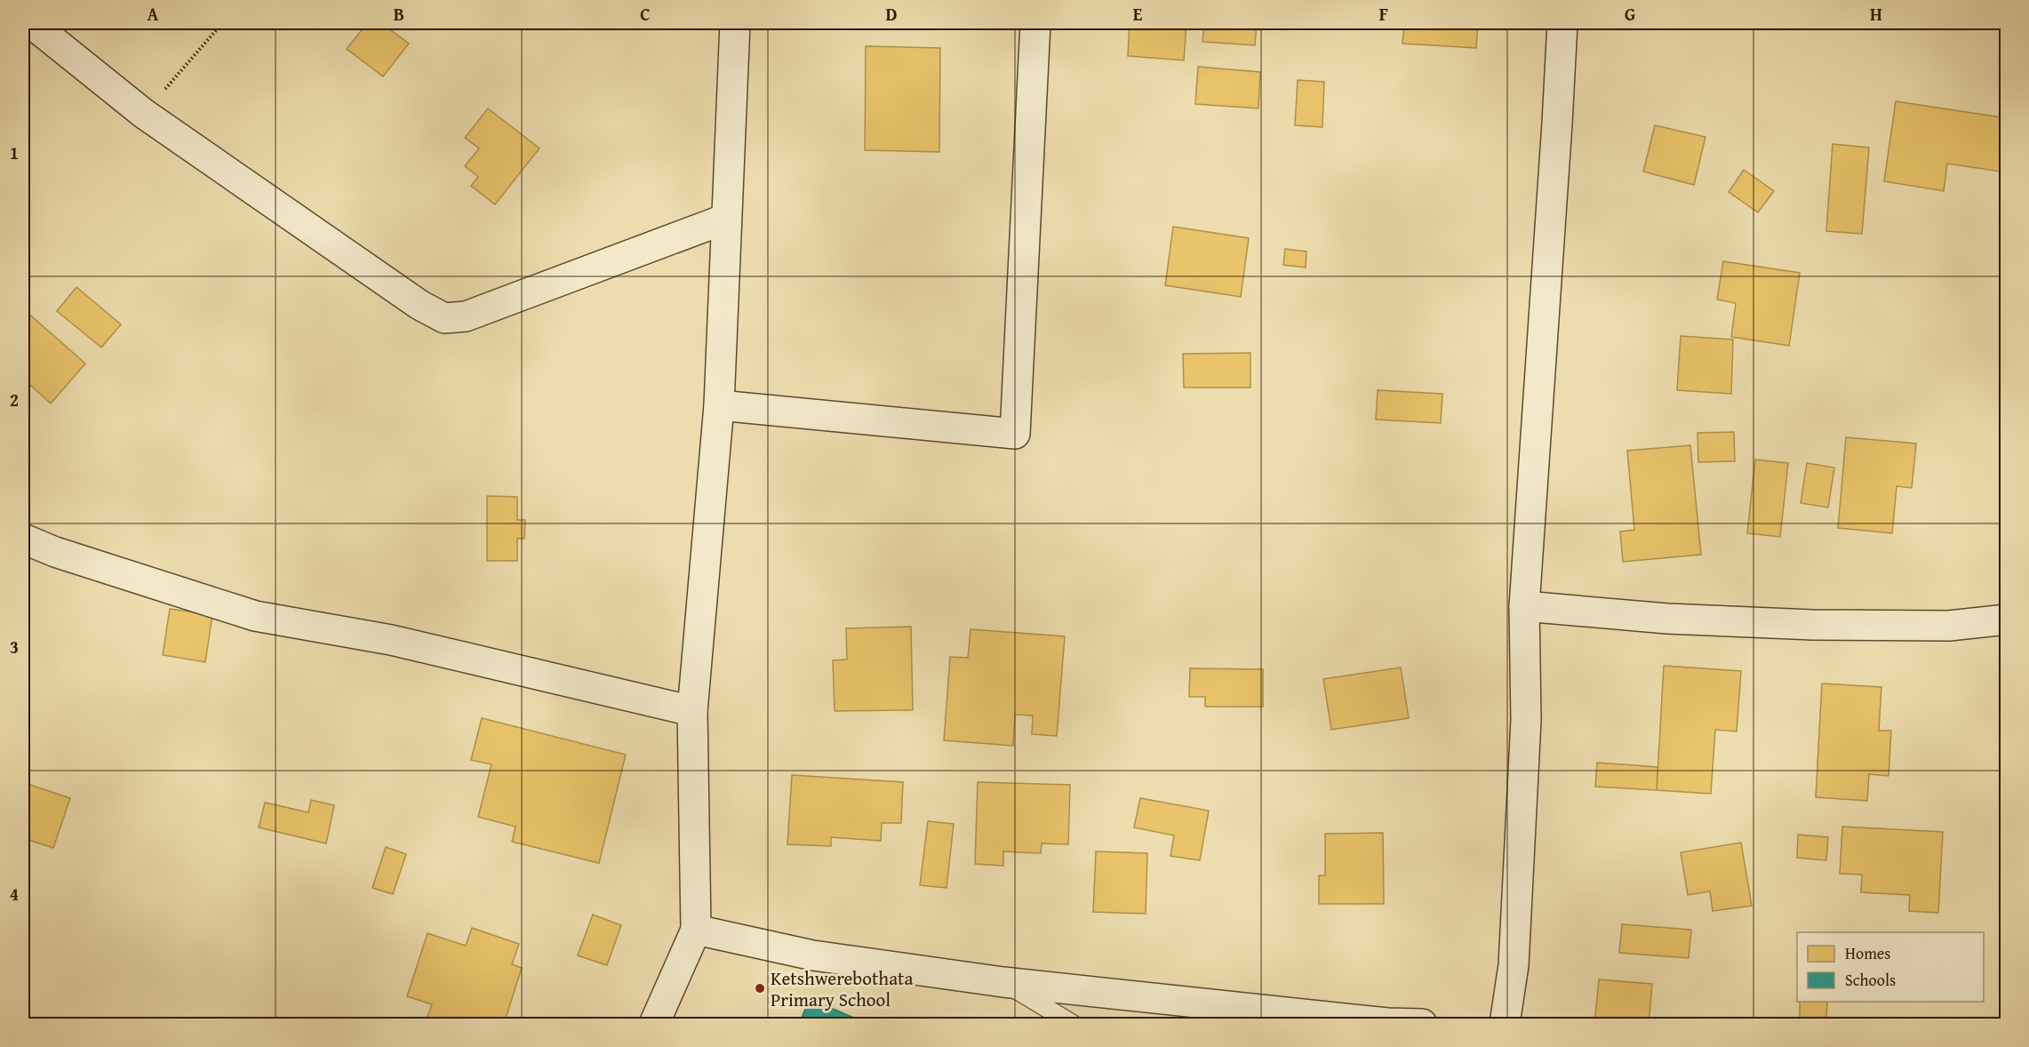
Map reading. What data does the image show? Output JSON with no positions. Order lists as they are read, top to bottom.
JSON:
{
  "places": ["Ketshwerebothata Primary School"],
  "legend": ["Homes", "Schools"],
  "grid": {
    "columns": [
      "A",
      "B",
      "C",
      "D",
      "E",
      "F",
      "G",
      "H"
    ],
    "rows": [
      "1",
      "2",
      "3",
      "4"
    ]
  }
}
